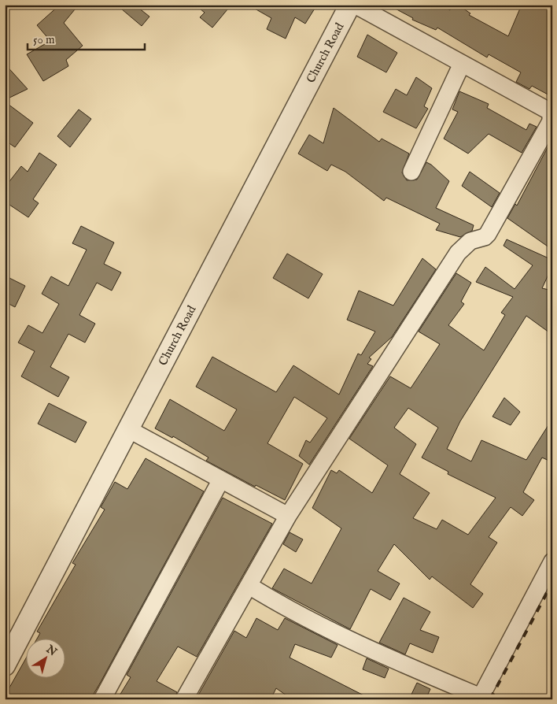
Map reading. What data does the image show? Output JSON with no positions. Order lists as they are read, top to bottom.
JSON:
{
  "streets": {
    "street": ["Church Road"]
  },
  "scale_bar": "50 m",
  "north": "top right"
}
